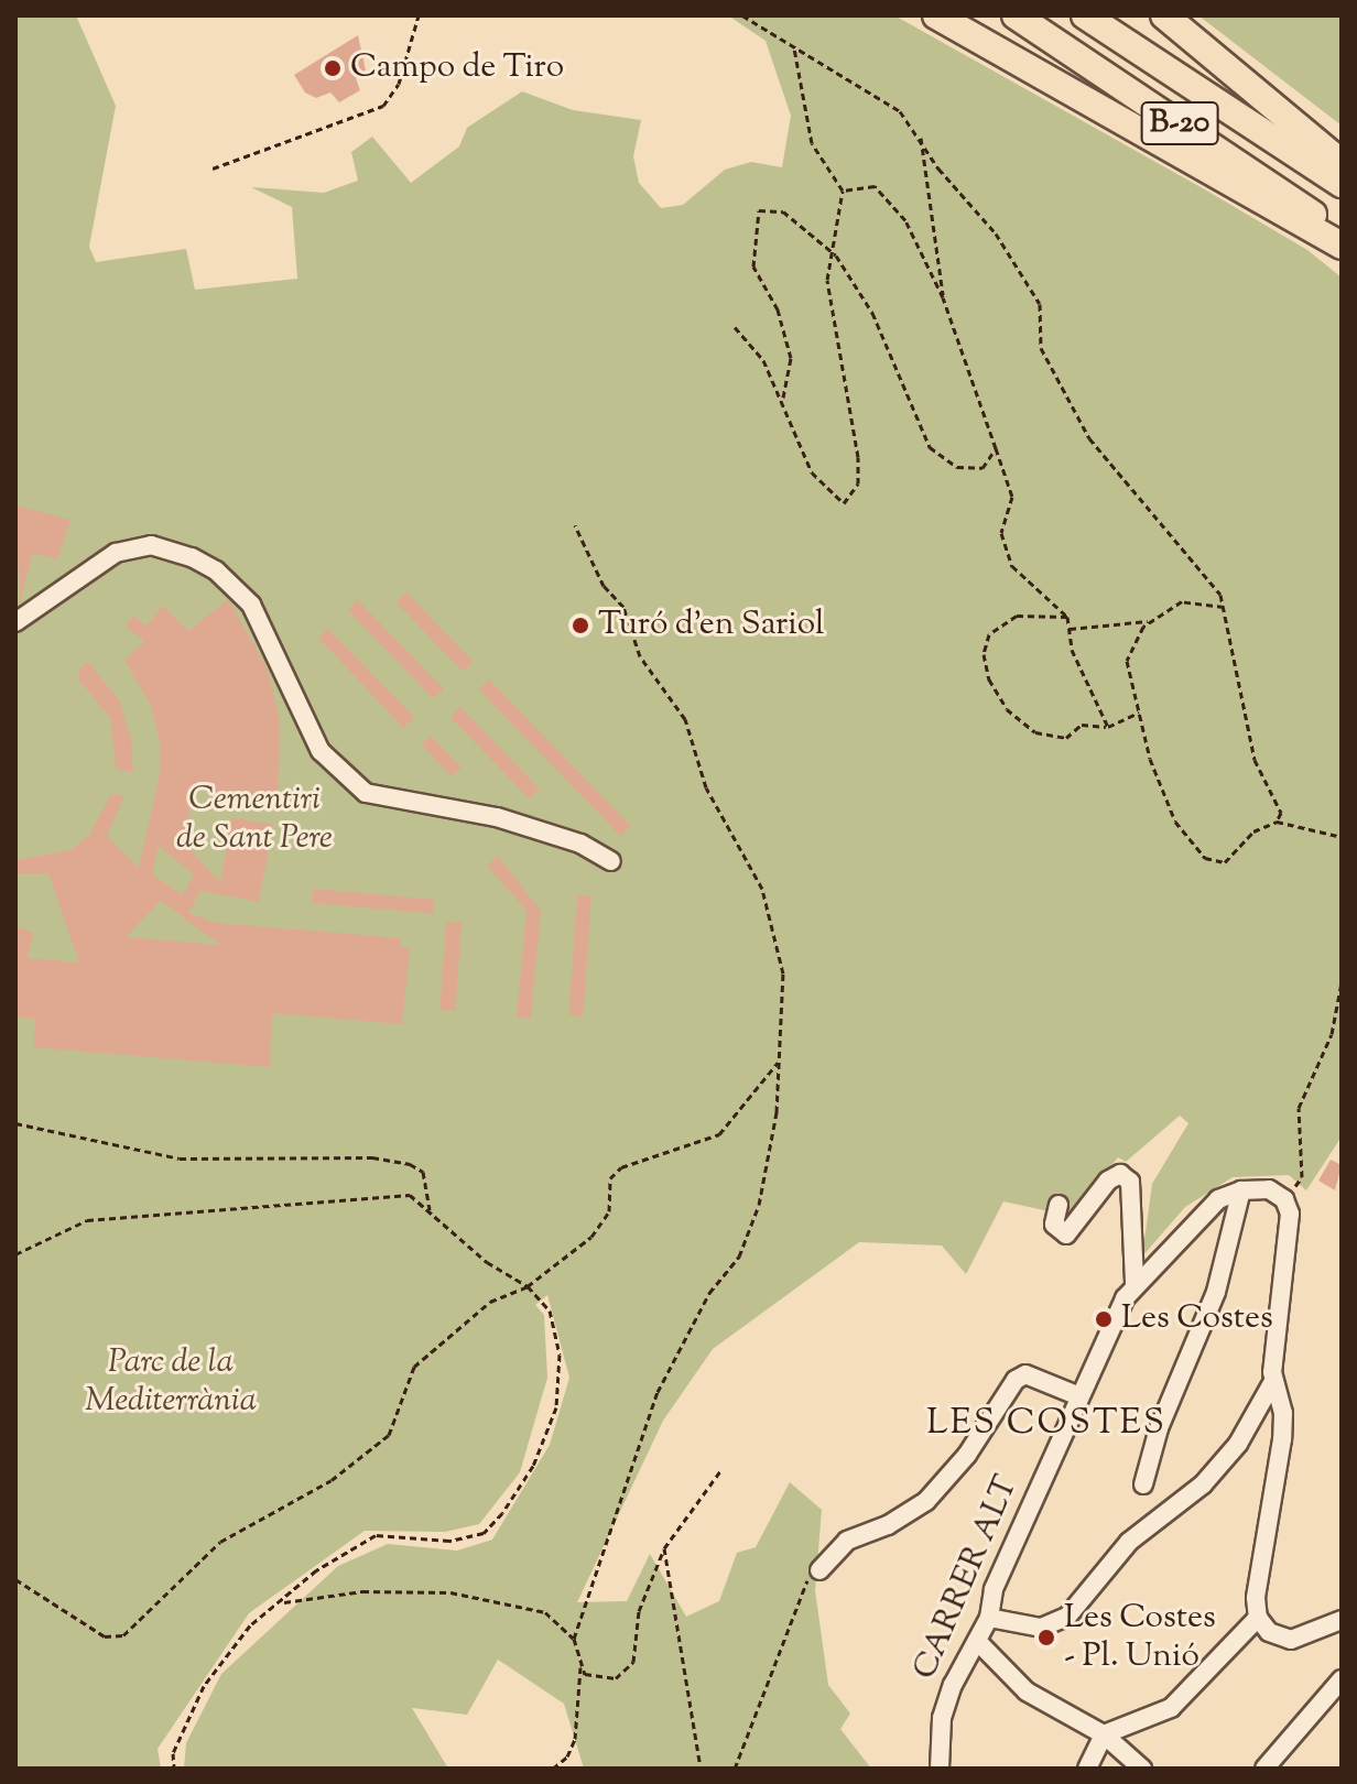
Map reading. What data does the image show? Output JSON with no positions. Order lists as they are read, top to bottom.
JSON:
{
  "streets": {
    "highway": ["B-20"],
    "street": ["CARRER ALT"]
  },
  "districts": ["LES COSTES"],
  "parks": ["Cementiri de Sant Pere", "Parc de la Mediterrània"],
  "places": [
    "Campo de Tiro",
    "Turó d'en Sariol",
    "Les Costes",
    "Les Costes - Pl. Unió"
  ]
}
